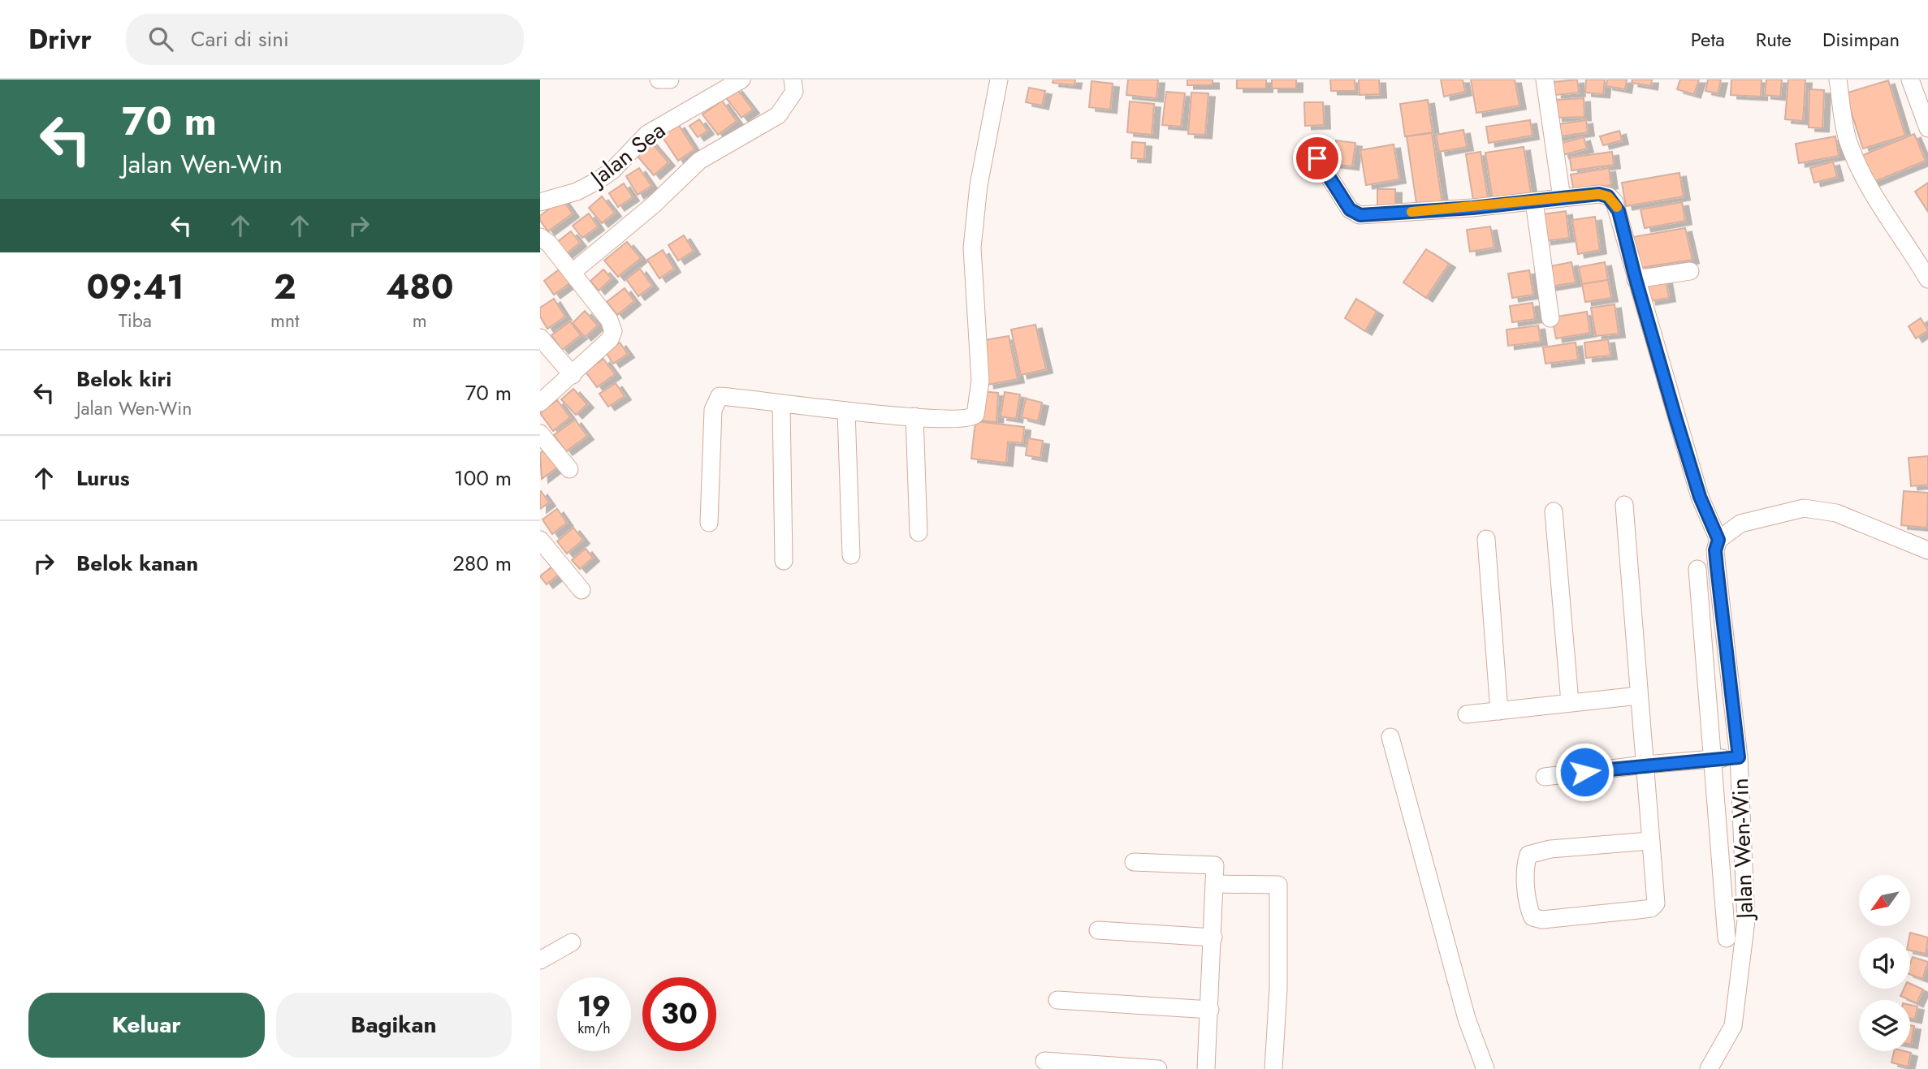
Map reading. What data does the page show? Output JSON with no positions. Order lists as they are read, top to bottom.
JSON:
{
  "streets": {
    "street": ["Jalan Sea", "Jalan Wen-Win"]
  },
  "north": "bottom left",
  "page": {
    "header": "Drivr",
    "search": "Cari di sini",
    "nav": ["Peta", "Rute", "Disimpan"],
    "turn": ["70 m", "Jalan Wen-Win"],
    "eta": [
      "09:41",
      "Tiba",
      "2",
      "mnt",
      "480",
      "m"
    ],
    "list": [
      {
        "name": "Belok kiri",
        "note": "Jalan Wen-Win",
        "value": "70 m"
      },
      {
        "name": "Lurus",
        "value": "100 m"
      },
      {
        "name": "Belok kanan",
        "value": "280 m"
      }
    ],
    "speed": "19 km/h",
    "limit": "30",
    "buttons": ["Keluar", "Bagikan"]
  }
}
